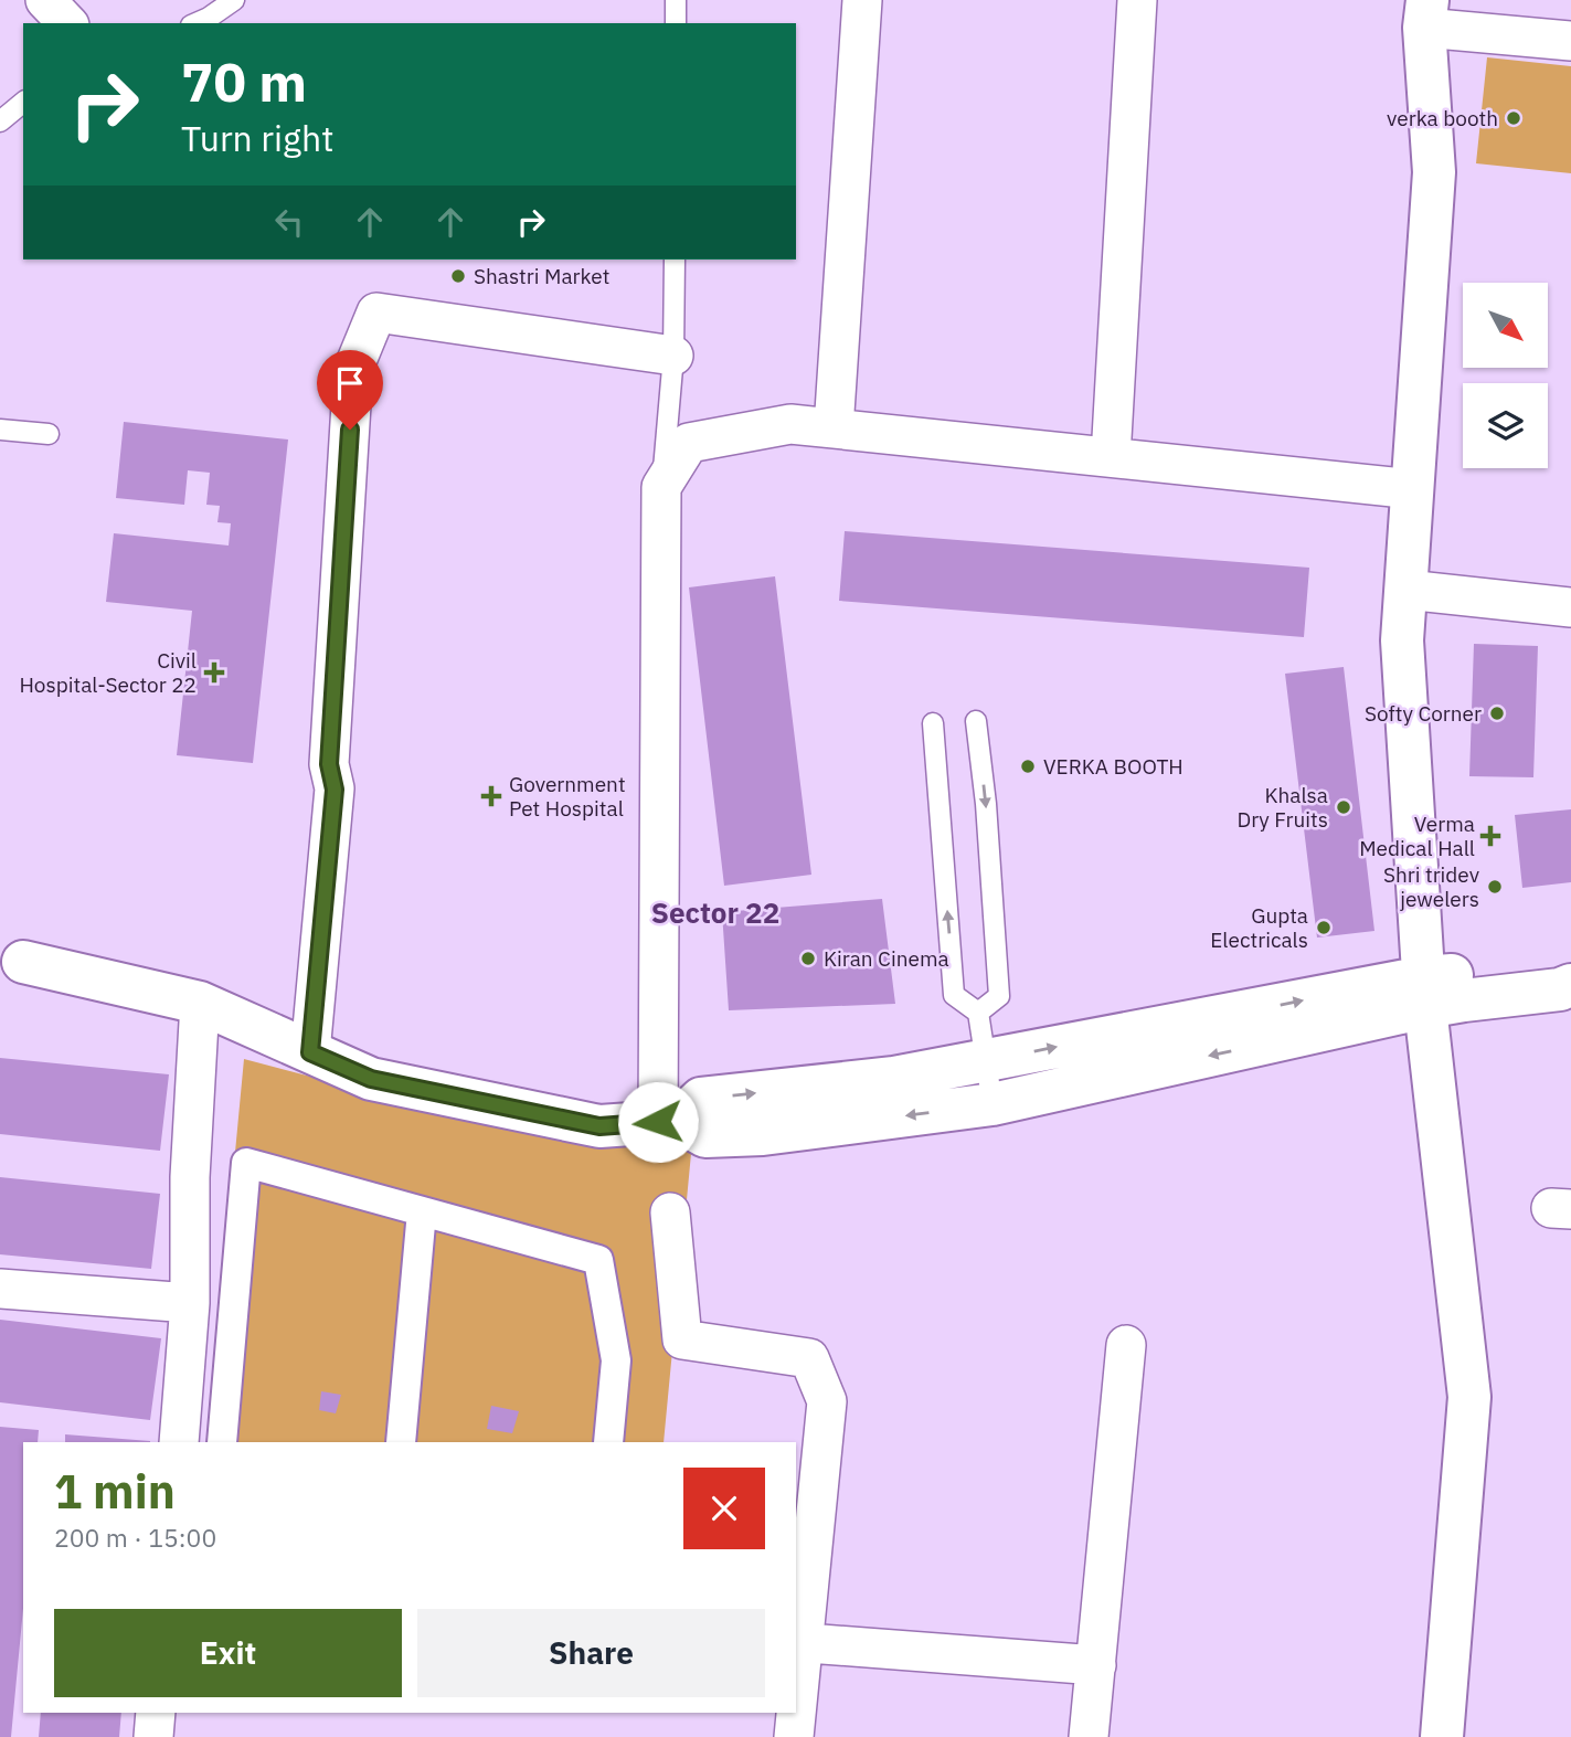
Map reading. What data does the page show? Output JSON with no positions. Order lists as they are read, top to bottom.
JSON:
{
  "districts": ["Sector 22"],
  "places": {
    "other": [
      "verka booth",
      "Shastri Market",
      "Softy Corner",
      "VERKA BOOTH",
      "Khalsa Dry Fruits",
      "Shri tridev jewelers",
      "Gupta Electricals",
      "Kiran Cinema"
    ],
    "health": ["Civil Hospital-Sector 22", "Government Pet Hospital", "Verma Medical Hall"]
  },
  "north": "bottom right",
  "page": {
    "turn": ["70 m", "Turn right"],
    "heading": ["1 min", "200 m · 15:00"],
    "buttons": ["Exit", "Share"]
  }
}
